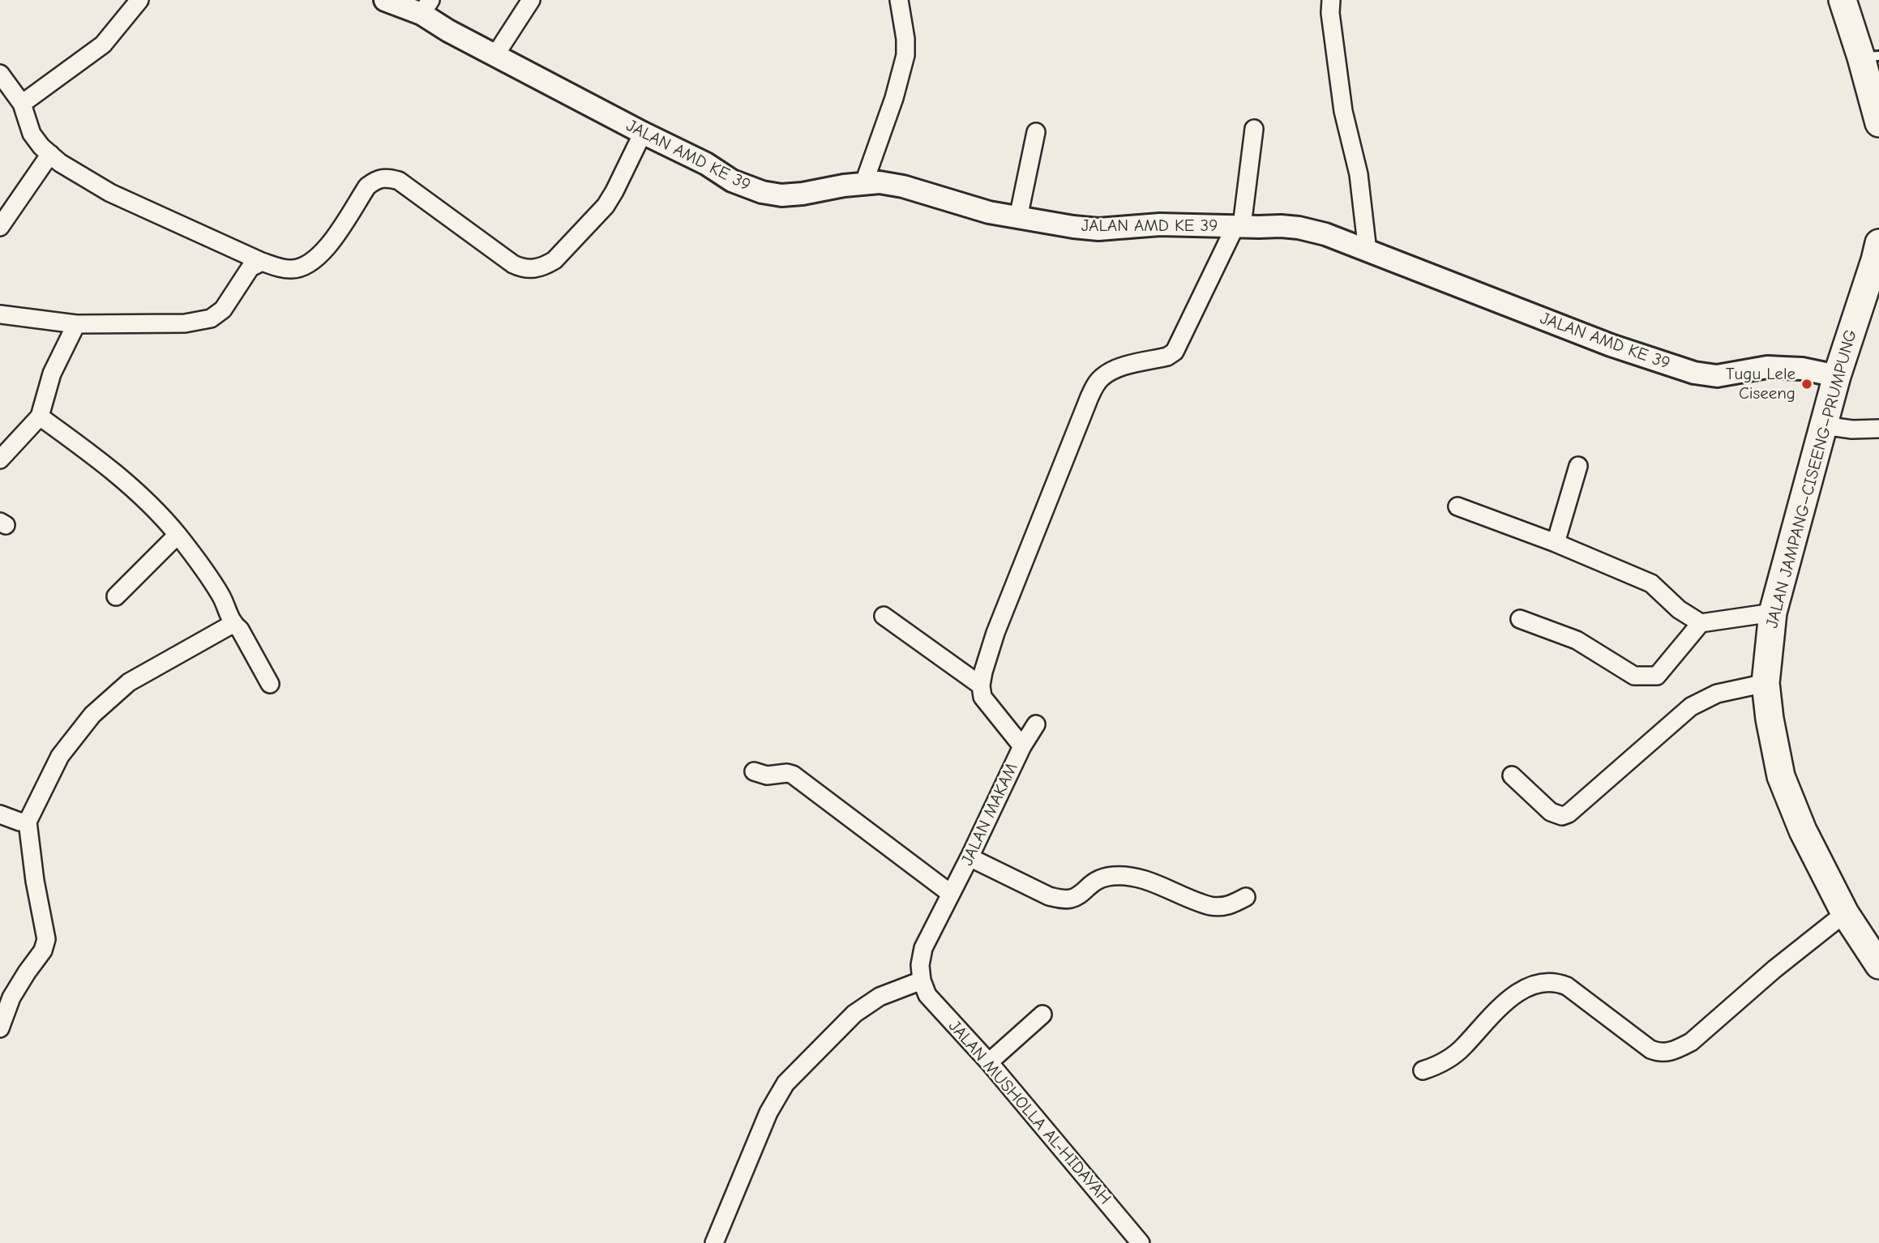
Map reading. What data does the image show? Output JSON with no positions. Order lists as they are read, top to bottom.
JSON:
{
  "streets": {
    "main road": ["JALAN JAMPANG–CISEENG–PRUMPUNG"],
    "street": ["JALAN AMD KE 39", "JALAN MAKAM", "JALAN MUSHOLLA AL-HIDAYAH"]
  },
  "crossings": [
    ["JALAN AMD KE 39", "JALAN JAMPANG–CISEENG–PRUMPUNG"],
    ["JALAN MAKAM", "JALAN MUSHOLLA AL-HIDAYAH"]
  ],
  "places": ["Tugu Lele Ciseeng"]
}
